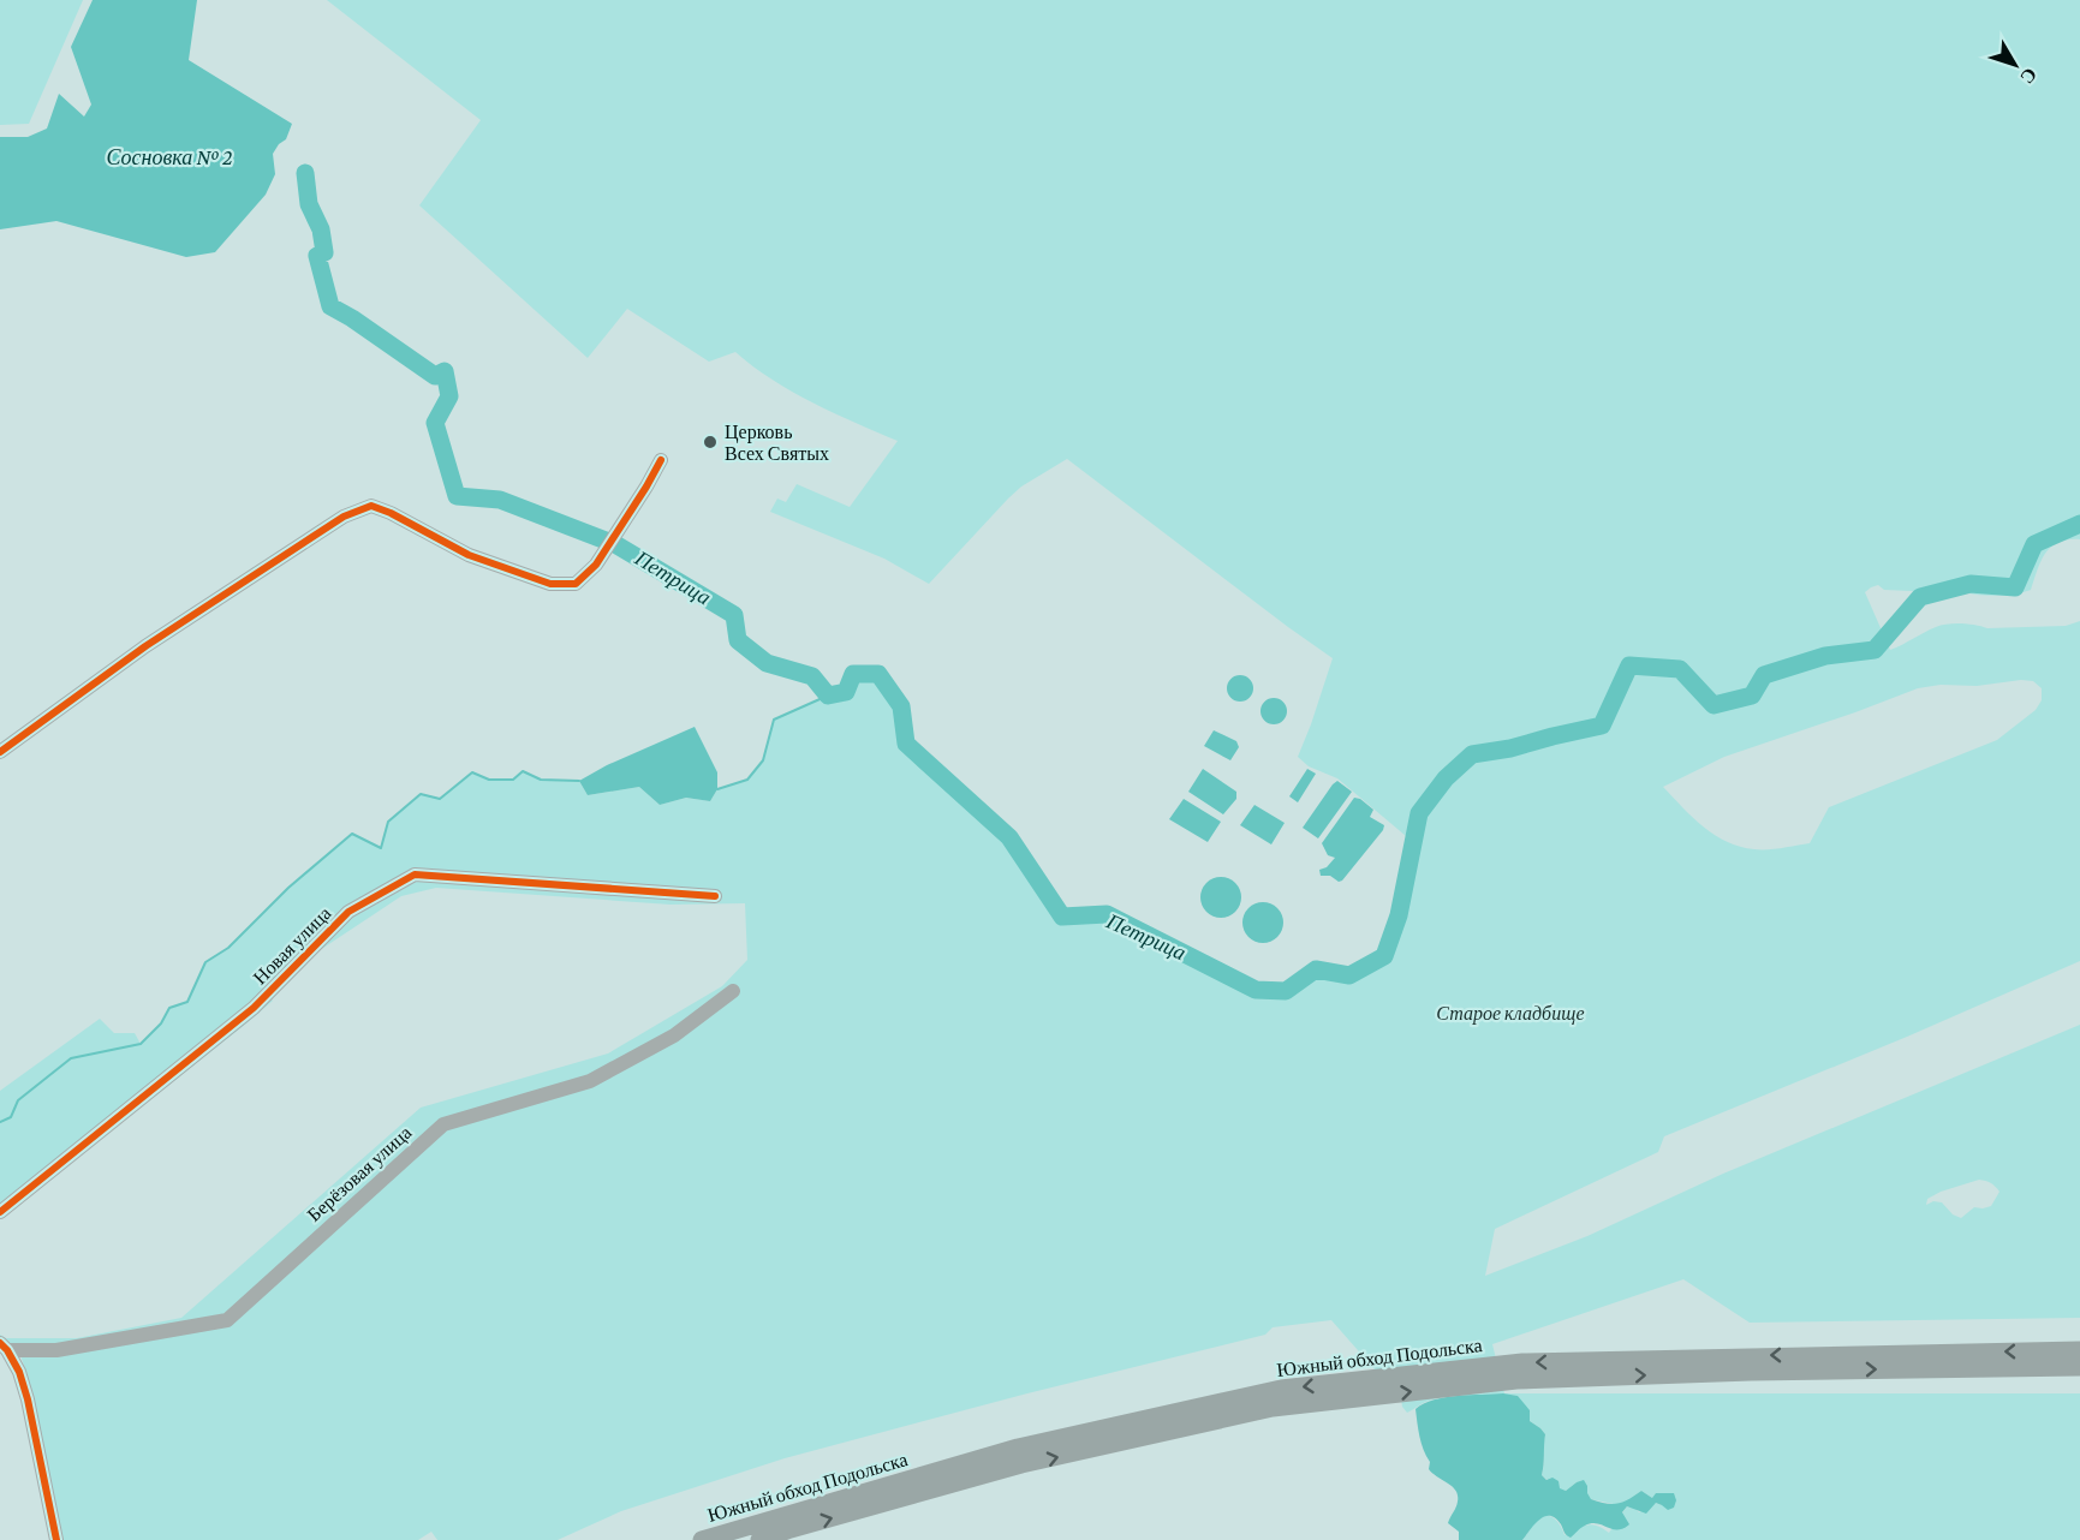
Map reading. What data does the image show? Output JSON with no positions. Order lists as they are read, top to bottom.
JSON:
{
  "streets": {
    "main road": ["Южный обход Подольска"],
    "street": ["Новая улица", "Берёзовая улица"]
  },
  "water": ["Сосновка № 2", "Петрица"],
  "parks": ["Старое кладбище"],
  "places": ["Церковь Всех Святых"],
  "north": "bottom right"
}
